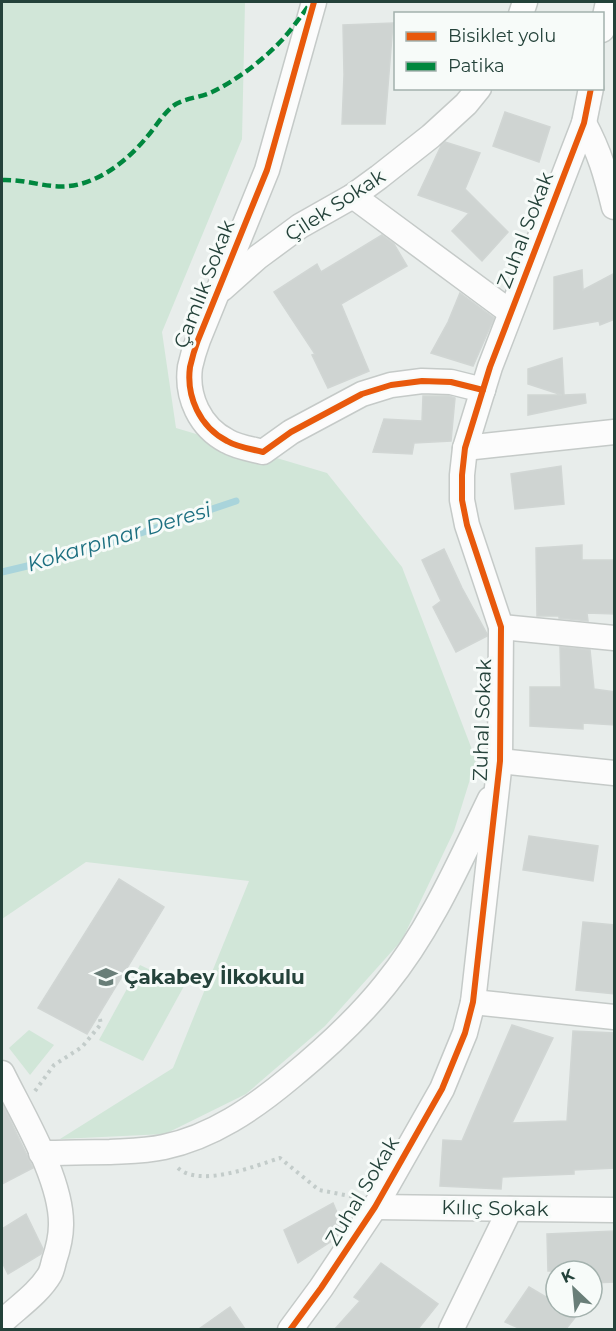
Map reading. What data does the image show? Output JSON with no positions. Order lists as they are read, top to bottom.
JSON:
{
  "streets": {
    "street": [
      "Çilek Sokak",
      "Zuhal Sokak",
      "Çamlık Sokak",
      "Kılıç Sokak"
    ]
  },
  "crossings": [
    ["Çilek Sokak", "Çamlık Sokak"],
    ["Zuhal Sokak", "Çamlık Sokak"],
    ["Zuhal Sokak", "Kılıç Sokak"]
  ],
  "water": ["Kokarpınar Deresi"],
  "places": {
    "school or university": ["Çakabey İlkokulu"]
  },
  "legend": ["Bisiklet yolu", "Patika"],
  "north": "top left"
}
